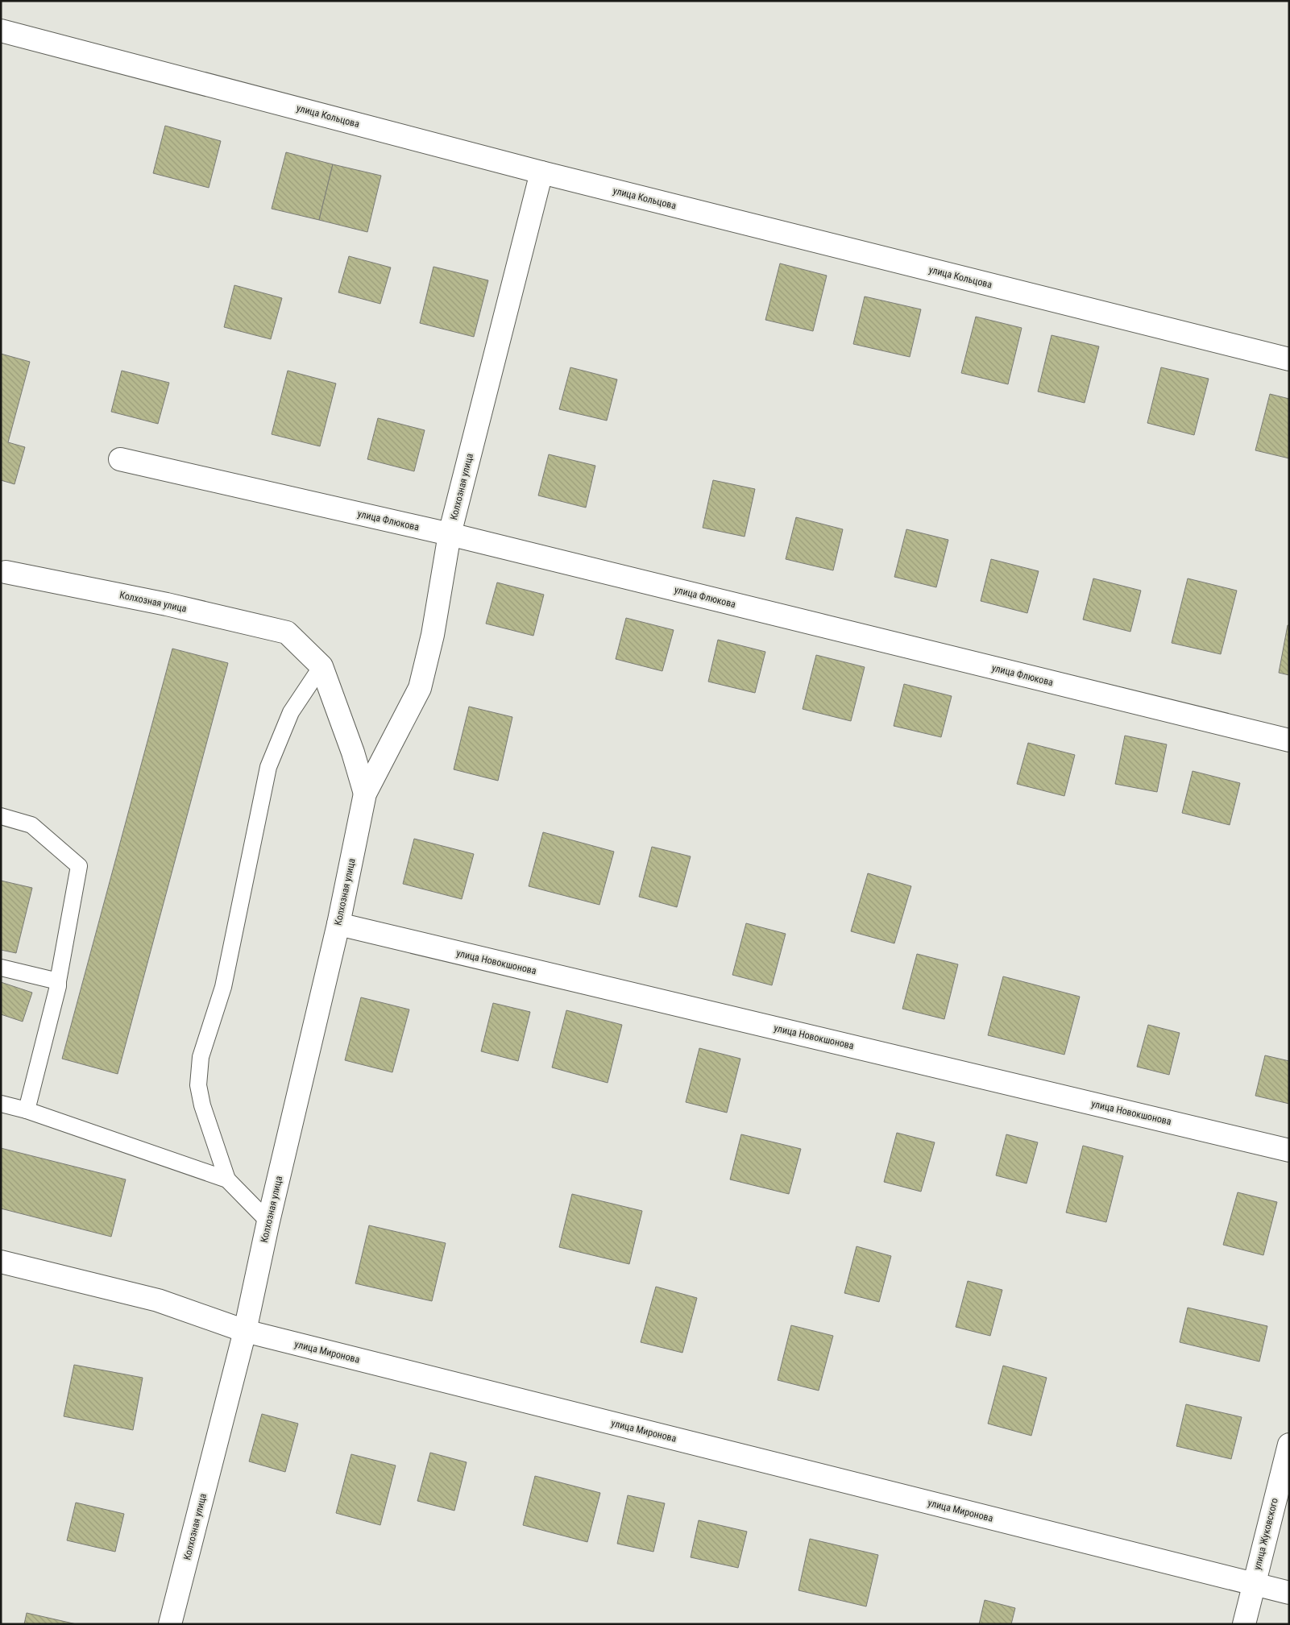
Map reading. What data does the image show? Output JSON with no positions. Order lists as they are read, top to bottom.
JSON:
{
  "streets": {
    "street": [
      "улица Кольцова",
      "Колхозная улица",
      "улица Флюкова",
      "улица Новокшонова",
      "улица Миронова",
      "улица Жуковского"
    ]
  },
  "crossings": [
    ["улица Кольцова", "Колхозная улица"],
    ["Колхозная улица", "улица Флюкова"],
    ["Колхозная улица", "улица Новокшонова"],
    ["Колхозная улица", "улица Миронова"],
    ["улица Миронова", "улица Жуковского"]
  ]
}
